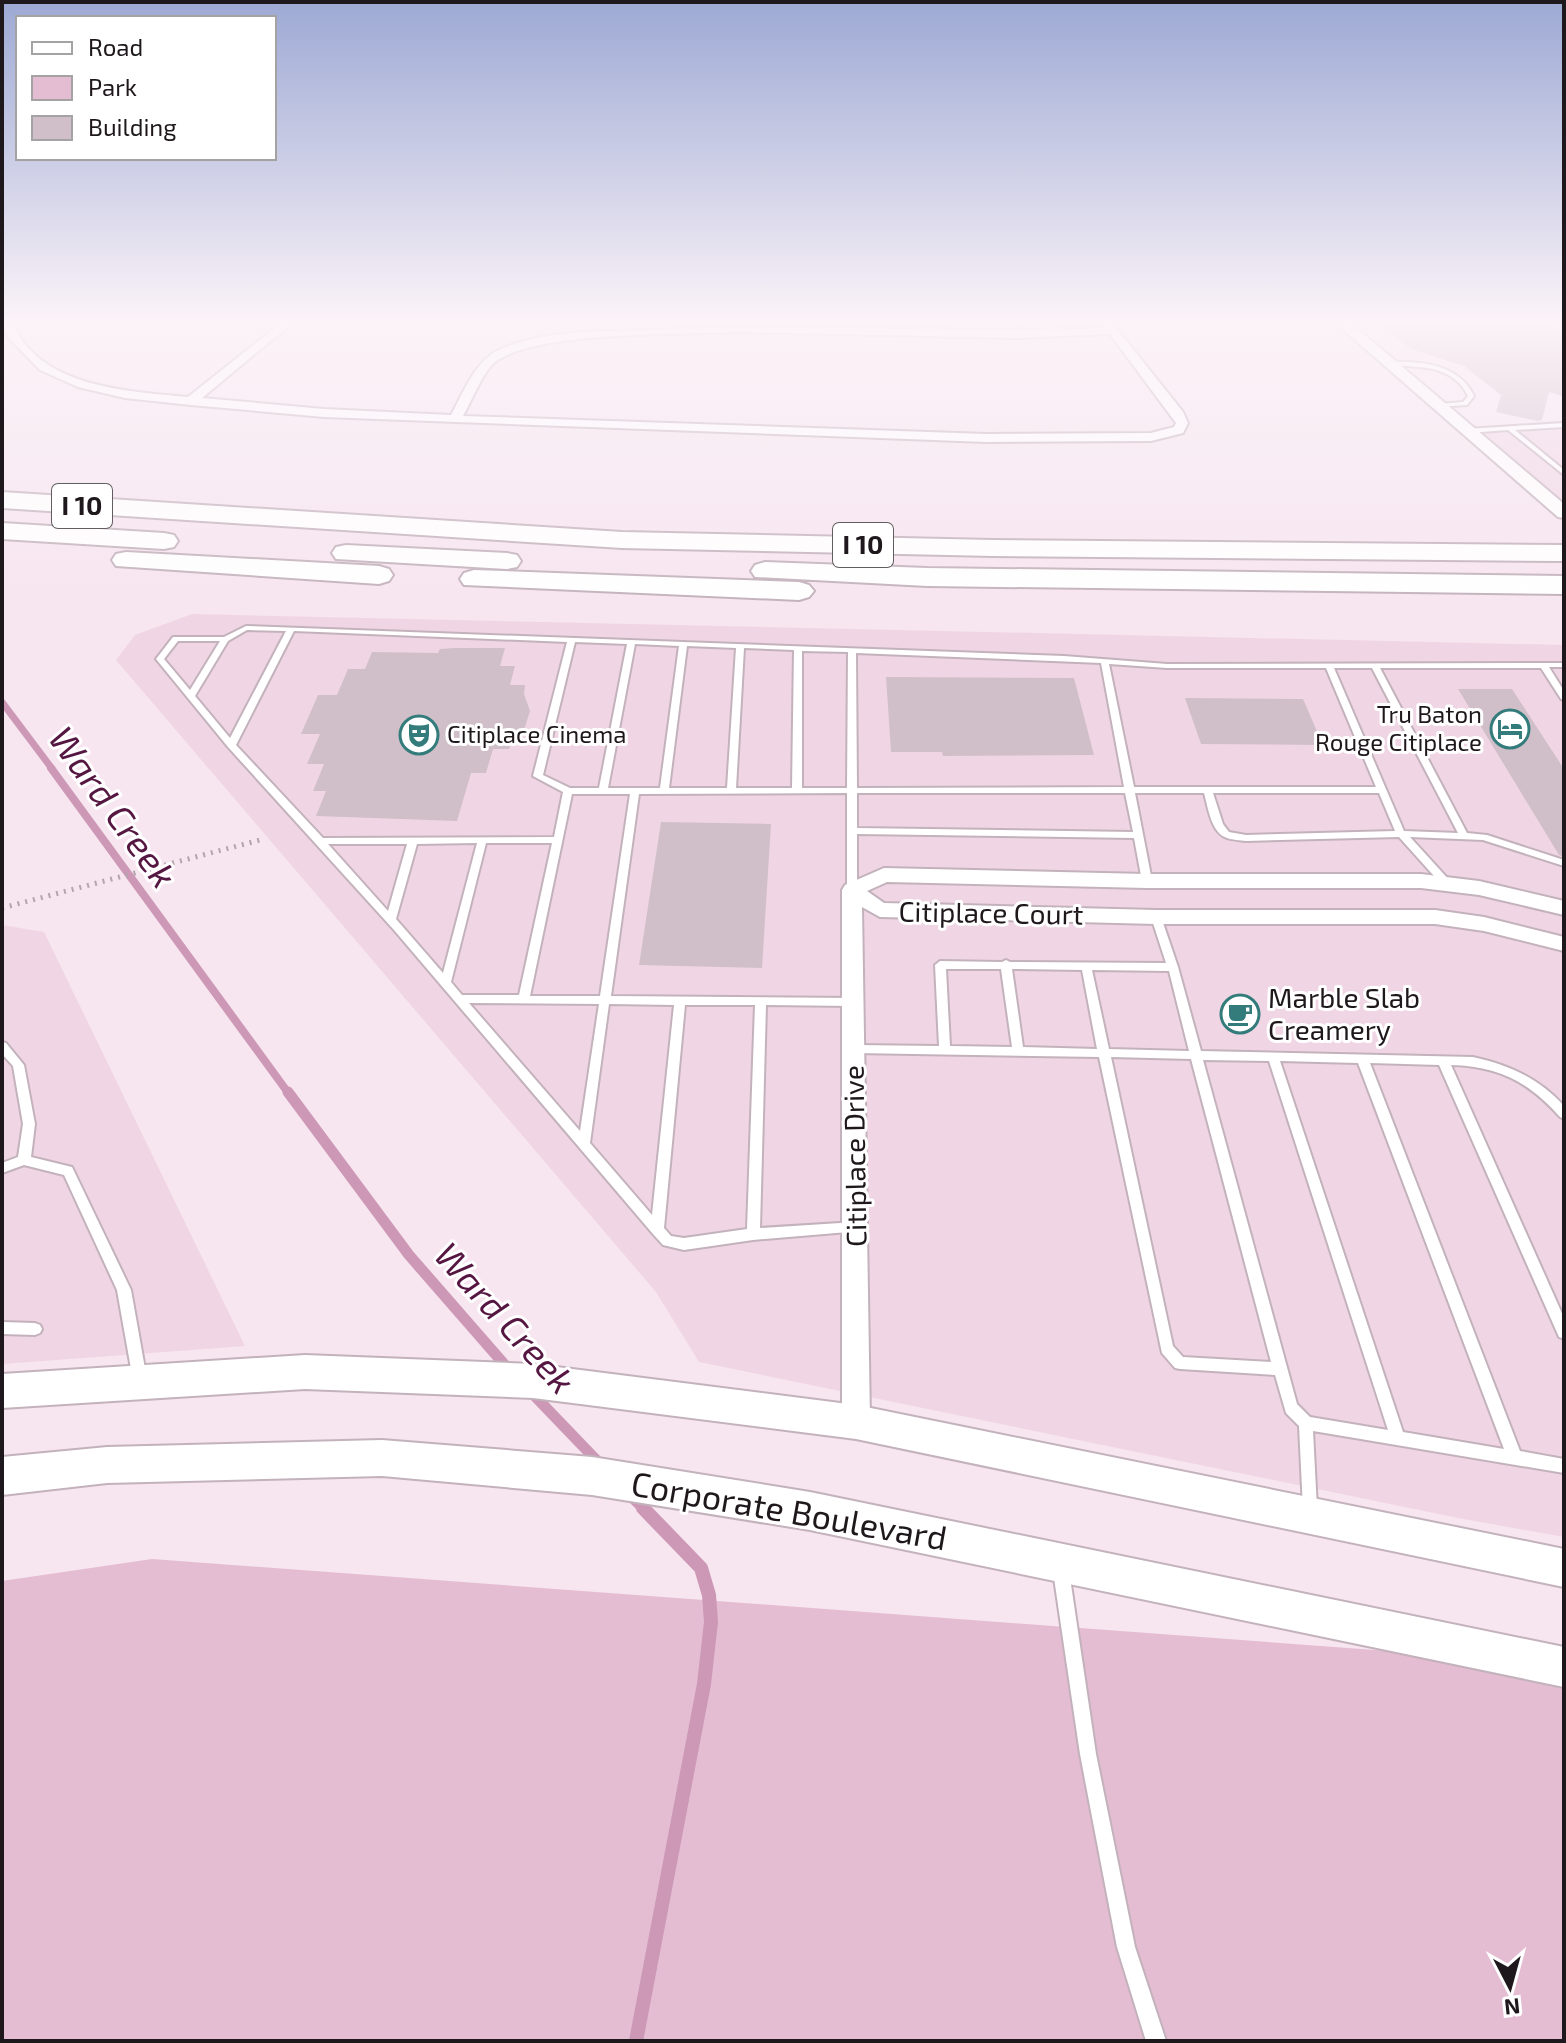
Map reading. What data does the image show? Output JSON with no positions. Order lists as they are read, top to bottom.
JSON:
{
  "streets": {
    "highway": ["I 10"],
    "street": ["Citiplace Court", "Citiplace Drive", "Corporate Boulevard"]
  },
  "crossings": [
    ["Citiplace Court", "Citiplace Drive"]
  ],
  "water": ["Ward Creek"],
  "places": {
    "hotel": ["Tru Baton Rouge Citiplace"],
    "theatre": ["Citiplace Cinema"],
    "cafe": ["Marble Slab Creamery"]
  },
  "legend": ["Road", "Park", "Building"],
  "north": "bottom"
}
